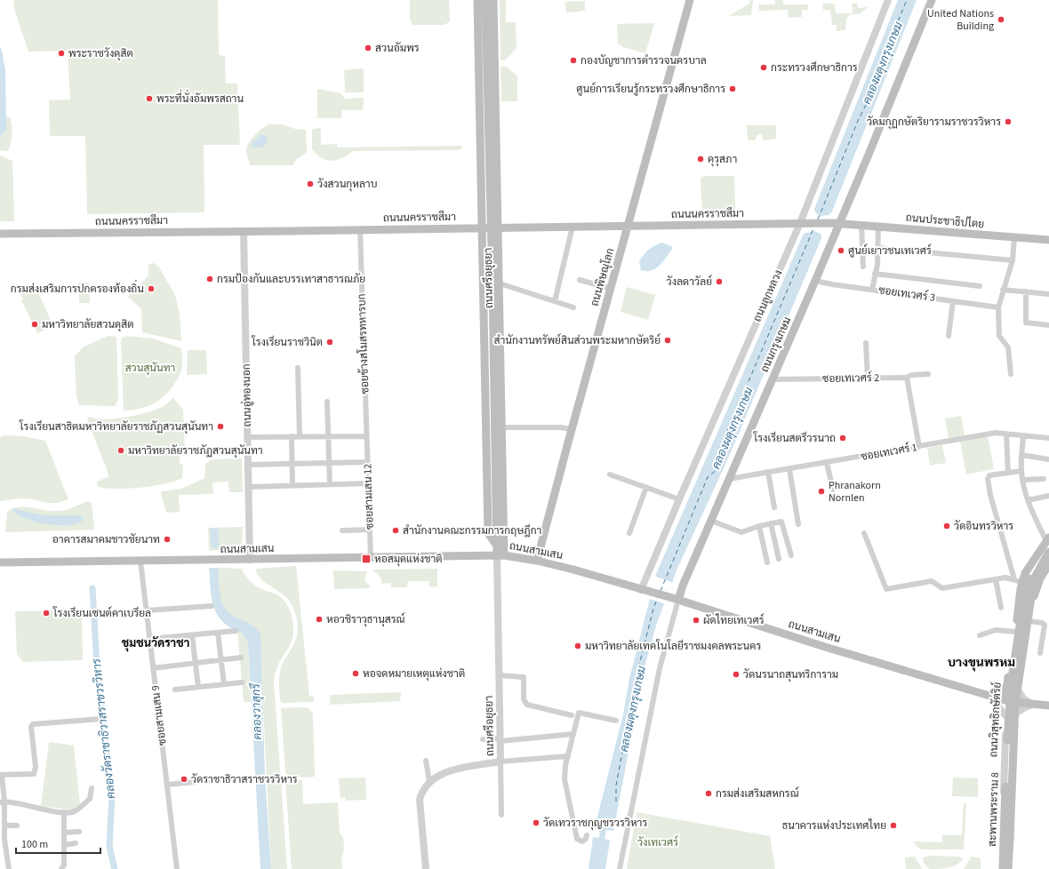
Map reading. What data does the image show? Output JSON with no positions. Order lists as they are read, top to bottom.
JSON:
{
  "streets": {
    "main road": [
      "ถนนนครราชสีมา",
      "ถนนประชาธิปไตย",
      "ถนนพิษณุโลก",
      "ถนนศรีอยุธยา",
      "ถนนกรุงเกษม",
      "ถนนสามเสน",
      "ถนนวิสุทธิกษัตริย์",
      "สะพานพระราม 8"
    ],
    "street": [
      "ซอยเทเวศร์ 3",
      "ถนนลูกหลวง",
      "ซอยข้างสโมสรทหารบก",
      "ซอยเทเวศร์ 2",
      "ถนนอู่ทองนอก",
      "ซอยเทเวศร์ 1",
      "ซอยสามเสน 12",
      "ซอยสามเสน 9"
    ]
  },
  "crossings": [
    ["ถนนนครราชสีมา", "ถนนประชาธิปไตย"],
    ["ถนนนครราชสีมา", "ถนนพิษณุโลก"],
    ["ถนนนครราชสีมา", "ถนนศรีอยุธยา"],
    ["ถนนนครราชสีมา", "ถนนลูกหลวง"],
    ["ถนนนครราชสีมา", "ซอยข้างสโมสรทหารบก"],
    ["ถนนนครราชสีมา", "ถนนกรุงเกษม"],
    ["ถนนนครราชสีมา", "ถนนอู่ทองนอก"],
    ["ถนนประชาธิปไตย", "ถนนกรุงเกษม"],
    ["ถนนพิษณุโลก", "ถนนสามเสน"],
    ["ถนนศรีอยุธยา", "ถนนสามเสน"],
    ["ซอยเทเวศร์ 3", "ถนนกรุงเกษม"],
    ["ถนนลูกหลวง", "ถนนสามเสน"],
    ["ซอยข้างสโมสรทหารบก", "ซอยสามเสน 12"],
    ["ถนนกรุงเกษม", "ซอยเทเวศร์ 2"],
    ["ถนนกรุงเกษม", "ซอยเทเวศร์ 1"],
    ["ถนนกรุงเกษม", "ถนนสามเสน"],
    ["ถนนอู่ทองนอก", "ถนนสามเสน"],
    ["ซอยสามเสน 12", "ถนนสามเสน"],
    ["ถนนสามเสน", "ซอยสามเสน 9"],
    ["ถนนสามเสน", "ถนนวิสุทธิกษัตริย์"],
    ["ถนนวิสุทธิกษัตริย์", "สะพานพระราม 8"]
  ],
  "districts": ["ชุมชนวัดราชา", "บางขุนพรหม"],
  "water": ["คลองผดุงกรุงเกษม", "คลองวาสุกรี", "คลองวัดราชาธิวาสราชวรวิหาร"],
  "parks": ["สวนสุนันทา", "วังเทเวศร์"],
  "places": {
    "other": [
      "United Nations Building",
      "สวนอัมพร",
      "พระราชวังดุสิต",
      "กองบัญชาการตำรวจนครบาล",
      "กระทรวงศึกษาธิการ",
      "ศูนย์การเรียนรู้กระทรวงศึกษาธิการ",
      "พระที่นั่งอัมพรสถาน",
      "วัดมกุฏกษัตริยารามราชวรวิหาร",
      "คุรุสภา",
      "วังสวนกุหลาบ",
      "ศูนย์เยาวชนเทเวศร์",
      "กรมป้องกันและบรรเทาสาธารณภัย",
      "วังลดาวัลย์",
      "กรมส่งเสริมการปกครองท้องถิ่น",
      "มหาวิทยาลัยสวนดุสิต",
      "สำนักงานทรัพย์สินส่วนพระมหากษัตริย์",
      "โรงเรียนราชวินิต",
      "โรงเรียนสาธิตมหาวิทยาลัยราชภัฏสวนสุนันทา",
      "โรงเรียนสตรีวรนาถ",
      "มหาวิทยาลัยราชภัฏสวนสุนันทา",
      "Phranakorn Nornlen",
      "วัดอินทรวิหาร",
      "สำนักงานคณะกรรมการกฤษฎีกา",
      "อาคารสมาคมชาวชัยนาท",
      "โรงเรียนเซนต์คาเบรียล",
      "หอวชิราวุธานุสรณ์",
      "ผัดไทยเทเวศร์",
      "มหาวิทยาลัยเทคโนโลยีราชมงคลพระนคร",
      "หอจดหมายเหตุแห่งชาติ",
      "วัดนรนาถสุนทริการาม",
      "วัดราชาธิวาสราชวรวิหาร",
      "กรมส่งเสริมสหกรณ์",
      "วัดเทวราชกุญชรวรวิหาร",
      "ธนาคารแห่งประเทศไทย"
    ],
    "transit": ["หอสมุดแห่งชาติ"]
  },
  "scale_bar": "100 m"
}
